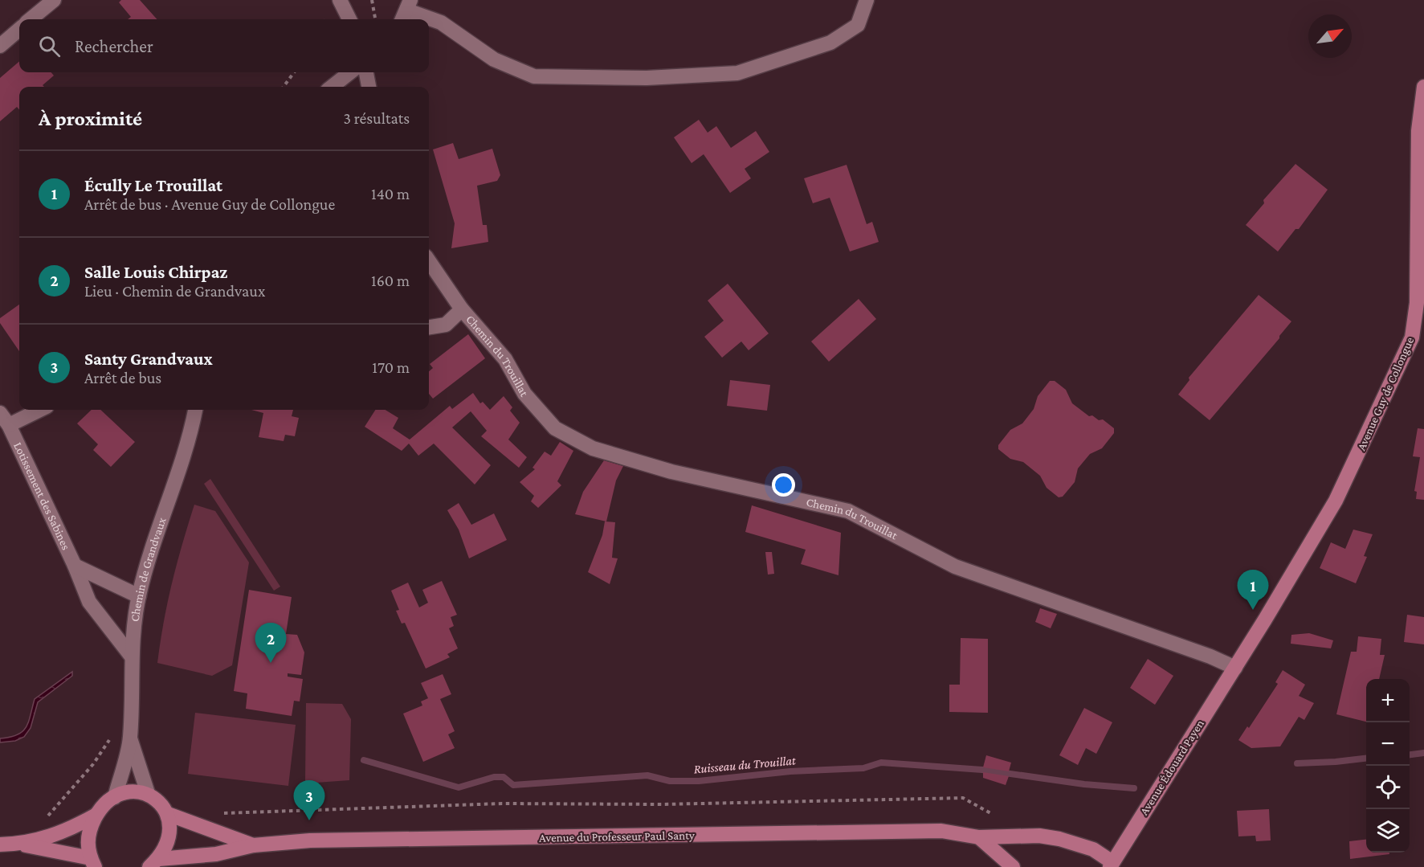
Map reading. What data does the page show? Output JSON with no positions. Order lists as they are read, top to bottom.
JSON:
{
  "streets": {
    "main road": ["Avenue Guy de Collongue", "Avenue Édouard Payen", "Avenue du Professeur Paul Santy"],
    "street": ["Chemin du Trouillat", "Lotissement des Sabines", "Chemin de Grandvaux"]
  },
  "crossings": [
    ["Chemin du Trouillat", "Avenue Guy de Collongue"],
    ["Chemin du Trouillat", "Avenue Édouard Payen"],
    ["Avenue Guy de Collongue", "Avenue Édouard Payen"],
    ["Lotissement des Sabines", "Chemin de Grandvaux"],
    ["Avenue Édouard Payen", "Avenue du Professeur Paul Santy"]
  ],
  "water": ["Ruisseau du Trouillat"],
  "north": "top right",
  "page": {
    "search": "Rechercher",
    "heading": ["À proximité", "3 résultats"],
    "list": [
      {
        "mark": "1",
        "name": "Écully Le Trouillat",
        "note": "Arrêt de bus · Avenue Guy de Collongue",
        "value": "140 m"
      },
      {
        "mark": "2",
        "name": "Salle Louis Chirpaz",
        "note": "Lieu · Chemin de Grandvaux",
        "value": "160 m"
      },
      {
        "mark": "3",
        "name": "Santy Grandvaux",
        "note": "Arrêt de bus",
        "value": "170 m"
      }
    ],
    "pins": ["1", "2", "3"],
    "map_buttons": ["+", "−"]
  }
}
